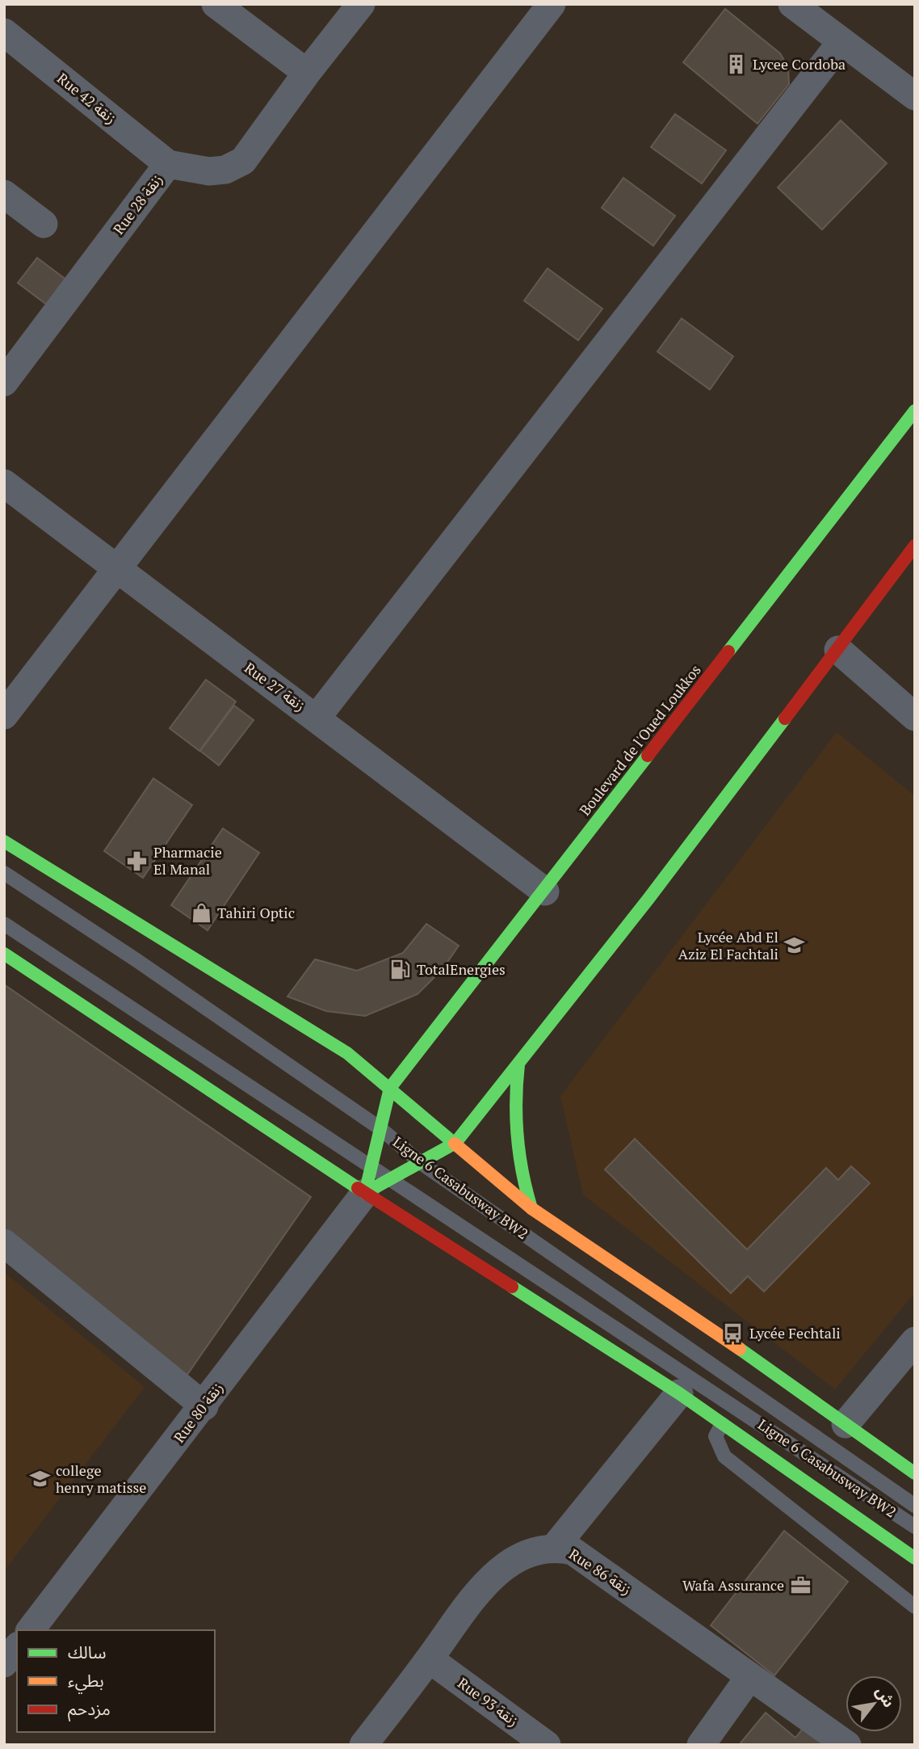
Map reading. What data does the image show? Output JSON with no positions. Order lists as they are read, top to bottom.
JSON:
{
  "streets": {
    "main road": ["Boulevard de l'Oued Loukkos"],
    "street": [
      "Rue 42 زنقة",
      "Rue 28 زنقة",
      "Rue 27 زنقة",
      "Rue 80 زنقة",
      "Rue 86 زنقة",
      "Rue 93 زنقة"
    ],
    "lane": ["Ligne 6 Casabusway BW2"]
  },
  "crossings": [
    ["Rue 42 زنقة", "Rue 28 زنقة"],
    ["Rue 27 زنقة", "Boulevard de l'Oued Loukkos"],
    ["Ligne 6 Casabusway BW2", "Rue 80 زنقة"],
    ["Rue 86 زنقة", "Rue 93 زنقة"]
  ],
  "places": {
    "building": ["Lycee Cordoba"],
    "pharmacy": ["Pharmacie El Manal"],
    "shop": ["Tahiri Optic"],
    "school or university": ["Lycée Abd El Aziz El Fachtali", "college henry matisse"],
    "fuel station": ["TotalEnergies"],
    "bus stop": ["Lycée Fechtali"],
    "office": ["Wafa Assurance"]
  },
  "legend": ["سالك", "بطيء", "مزدحم"],
  "north": "top right"
}
